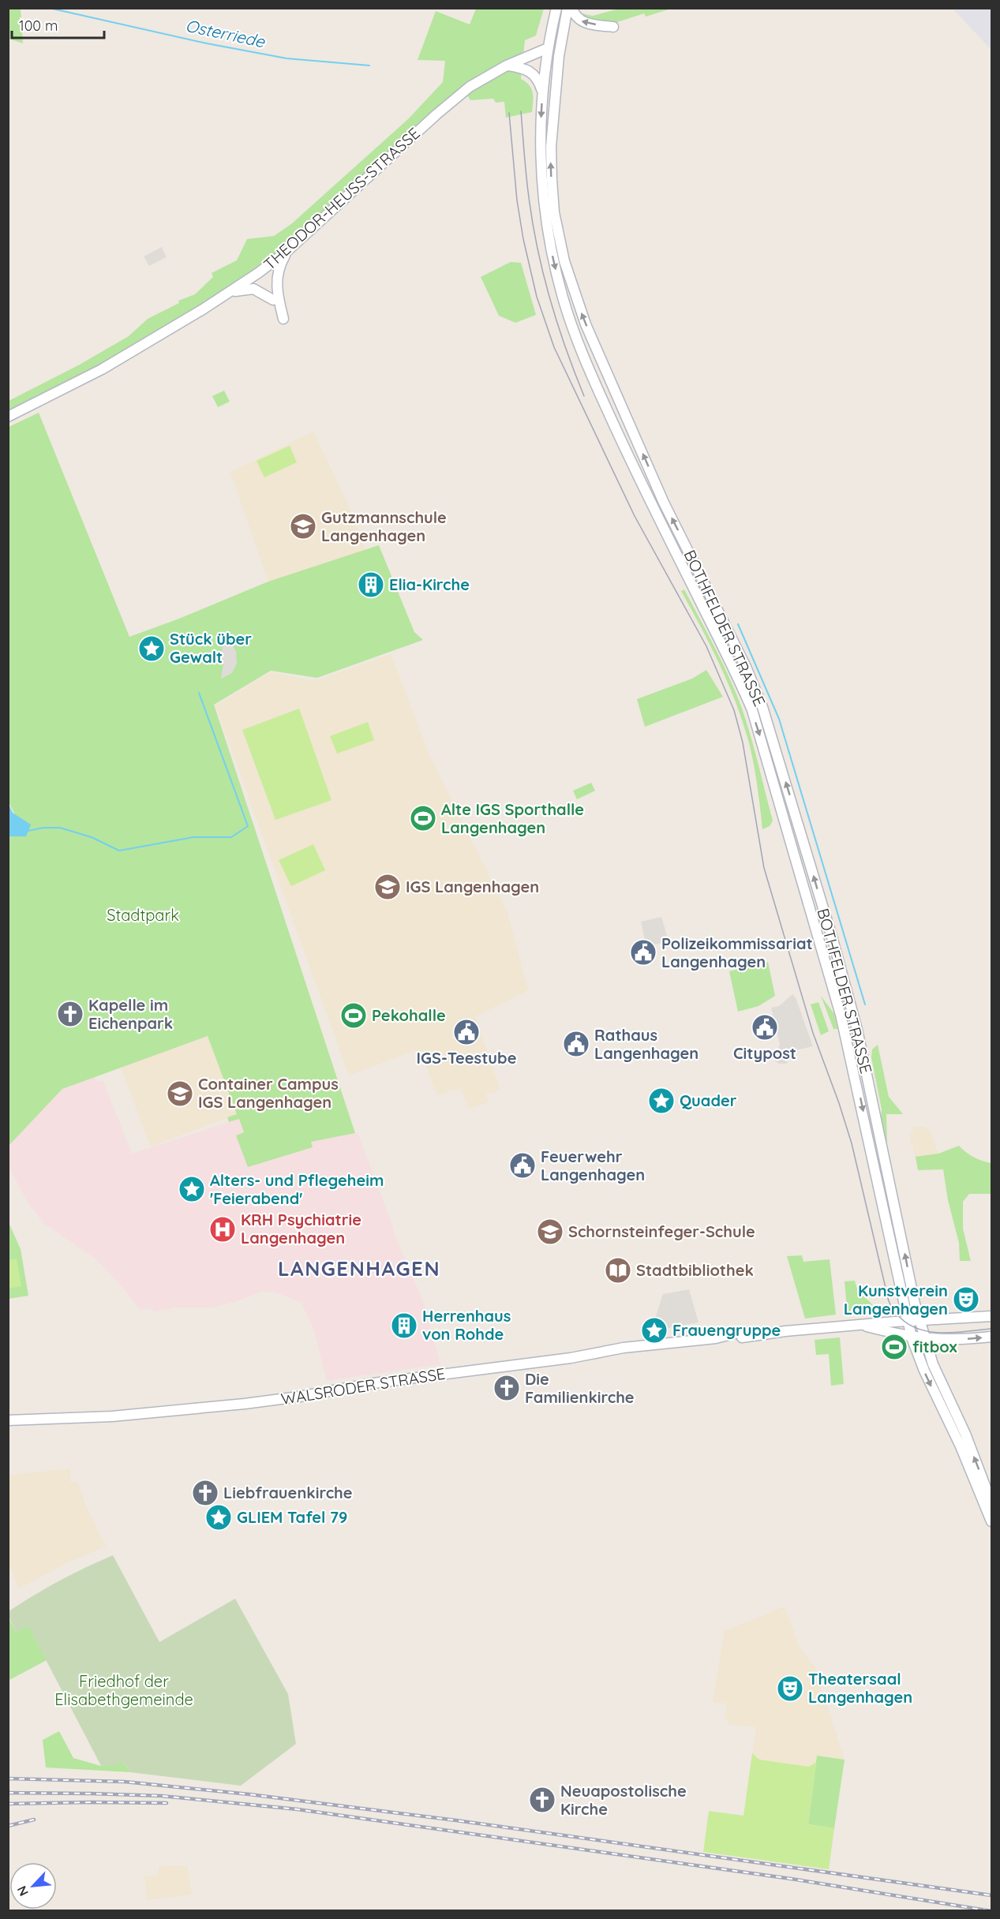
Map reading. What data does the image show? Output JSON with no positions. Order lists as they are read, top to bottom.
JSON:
{
  "streets": {
    "main road": ["THEODOR-HEUSS-STRASSE", "BOTHFELDER STRASSE", "WALSRODER STRASSE"]
  },
  "crossings": [
    ["THEODOR-HEUSS-STRASSE", "BOTHFELDER STRASSE"],
    ["BOTHFELDER STRASSE", "WALSRODER STRASSE"]
  ],
  "districts": ["LANGENHAGEN"],
  "water": ["Osterriede"],
  "parks": ["Stadtpark", "Friedhof der Elisabethgemeinde"],
  "places": {
    "school or university": [
      "Gutzmannschule Langenhagen",
      "IGS Langenhagen",
      "Container Campus IGS Langenhagen",
      "Schornsteinfeger-Schule"
    ],
    "building": ["Elia-Kirche", "Herrenhaus von Rohde"],
    "place": [
      "Stück über Gewalt",
      "Quader",
      "Alters- und Pflegeheim 'Feierabend'",
      "Frauengruppe",
      "GLIEM Tafel 79"
    ],
    "sports": ["Alte IGS Sporthalle Langenhagen", "Pekohalle", "fitbox"],
    "public building": [
      "Polizeikommissariat Langenhagen",
      "Citypost",
      "IGS-Teestube",
      "Rathaus Langenhagen",
      "Feuerwehr Langenhagen"
    ],
    "church": [
      "Kapelle im Eichenpark",
      "Die Familienkirche",
      "Liebfrauenkirche",
      "Neuapostolische Kirche"
    ],
    "hospital": ["KRH Psychiatrie Langenhagen"],
    "library": ["Stadtbibliothek"],
    "theatre": ["Kunstverein Langenhagen", "Theatersaal Langenhagen"]
  },
  "scale_bar": "100 m",
  "north": "bottom left"
}
